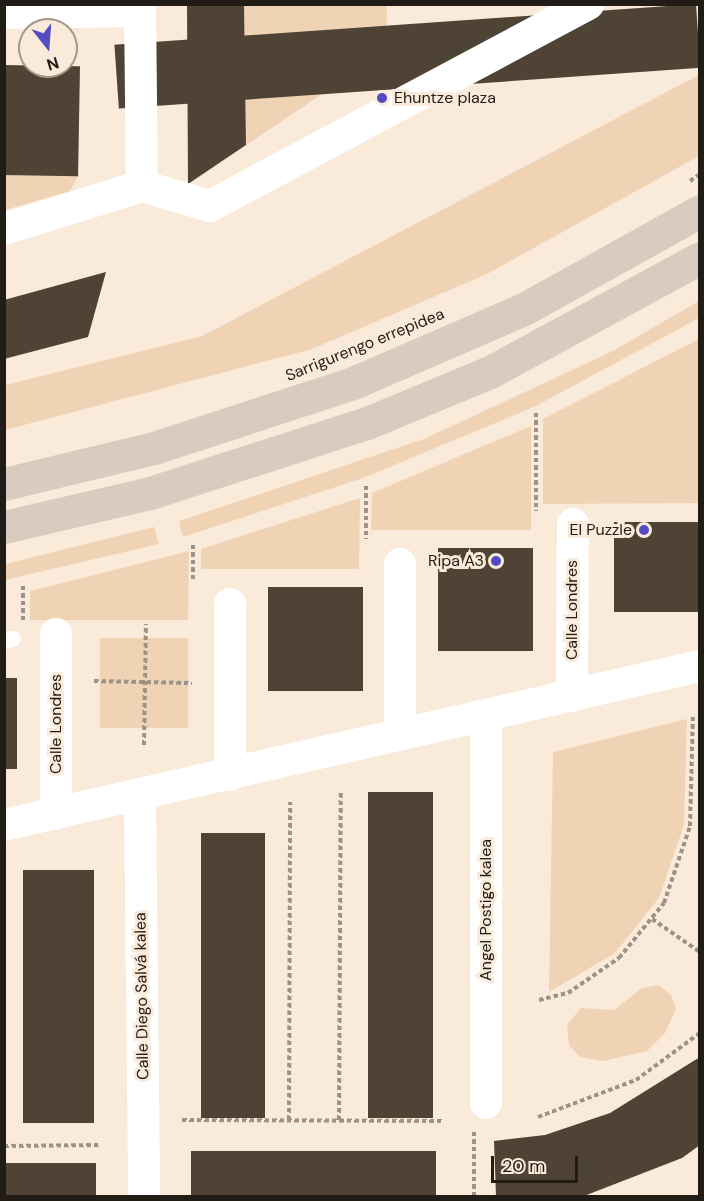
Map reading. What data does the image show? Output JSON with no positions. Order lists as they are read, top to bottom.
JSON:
{
  "streets": {
    "main road": ["Sarrigurengo errepidea"],
    "street": ["Calle Londres", "Angel Postigo kalea", "Calle Diego Salvá kalea"]
  },
  "places": ["Ehuntze plaza", "El Puzzle", "Ripa A3"],
  "scale_bar": "20 m",
  "north": "bottom"
}
